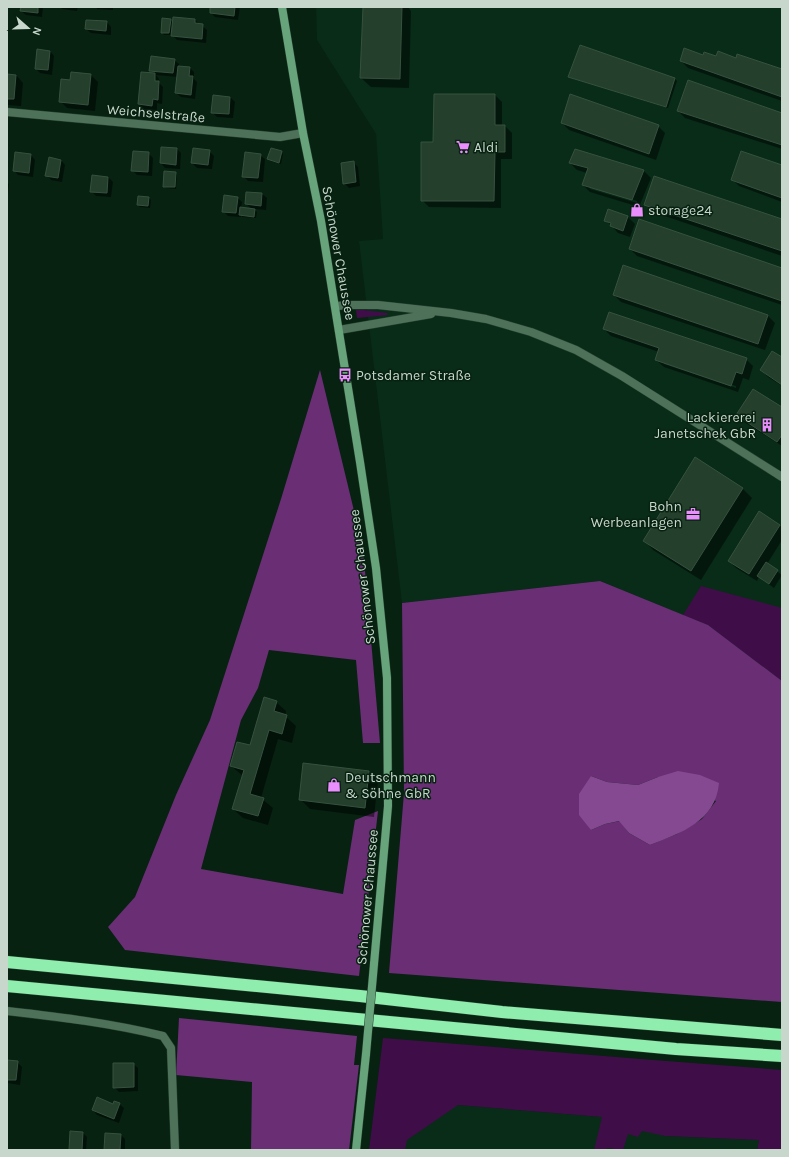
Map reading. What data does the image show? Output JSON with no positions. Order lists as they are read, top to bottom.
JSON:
{
  "streets": {
    "main road": ["Schönower Chaussee"],
    "street": ["Weichselstraße"]
  },
  "crossings": [
    ["Weichselstraße", "Schönower Chaussee"]
  ],
  "places": {
    "supermarket": ["Aldi"],
    "shop": ["storage24", "Deutschmann & Söhne GbR"],
    "bus stop": ["Potsdamer Straße"],
    "building": ["Lackiererei Janetschek GbR"],
    "office": ["Bohn Werbeanlagen"]
  },
  "north": "right"
}
